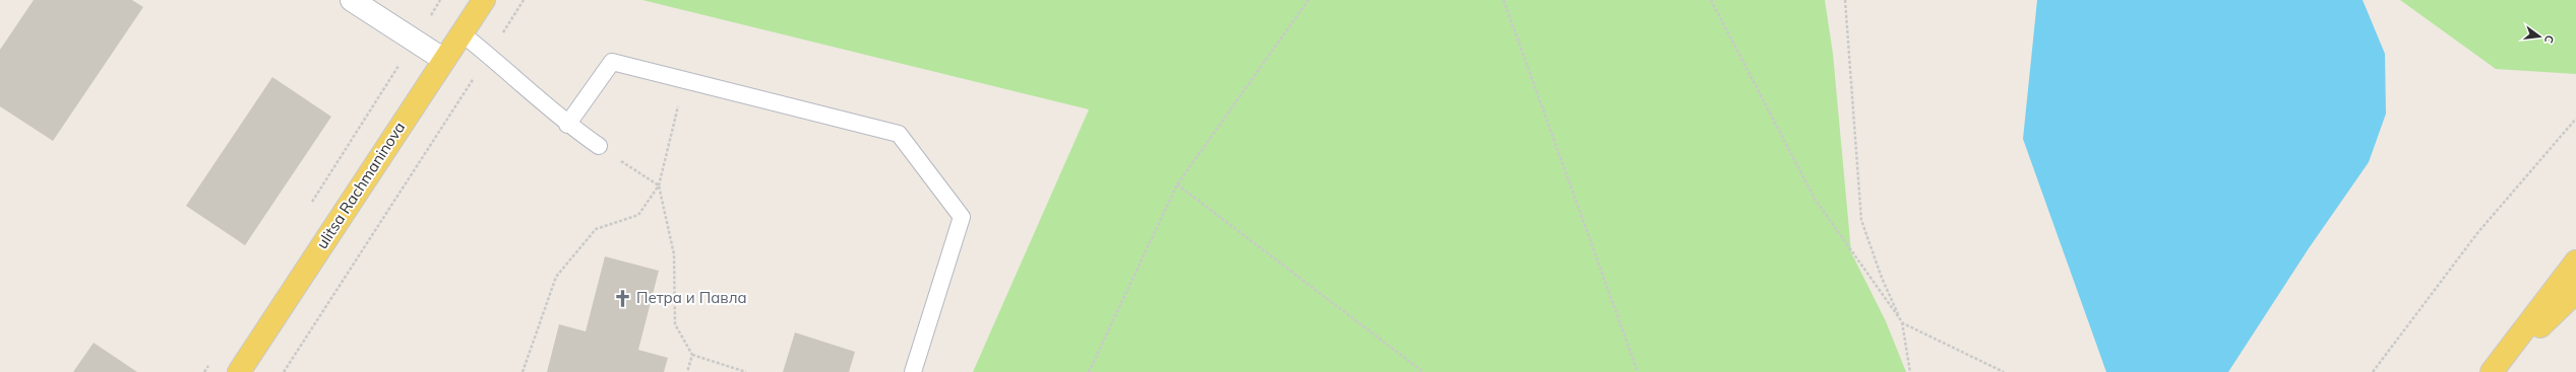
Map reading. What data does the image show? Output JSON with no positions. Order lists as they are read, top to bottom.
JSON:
{
  "streets": {
    "main road": ["ulitsa Rachmaninova"]
  },
  "places": {
    "church": ["Петра и Павла"]
  },
  "north": "right"
}
